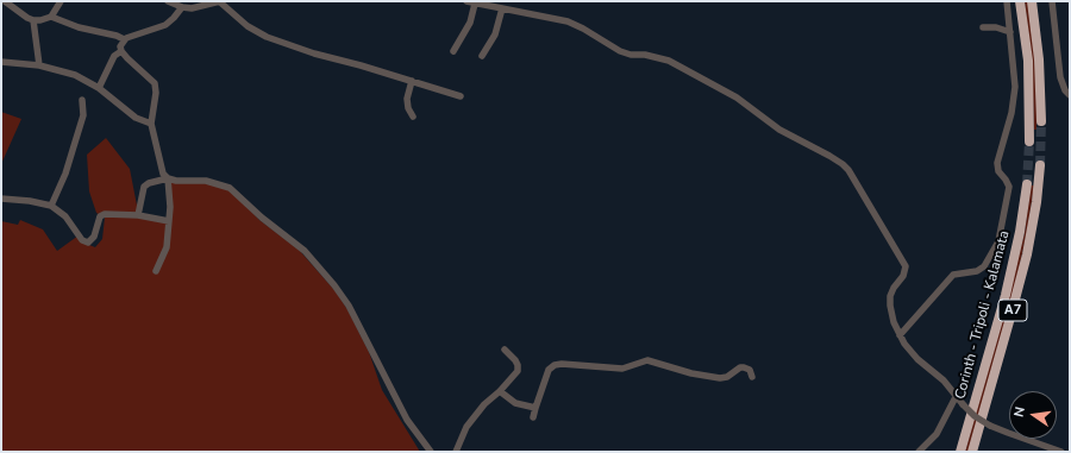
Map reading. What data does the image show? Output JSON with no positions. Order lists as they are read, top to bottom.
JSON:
{
  "streets": {
    "highway": ["Α7", "Corinth - Tripoli - Kalamata"]
  },
  "north": "left"
}
